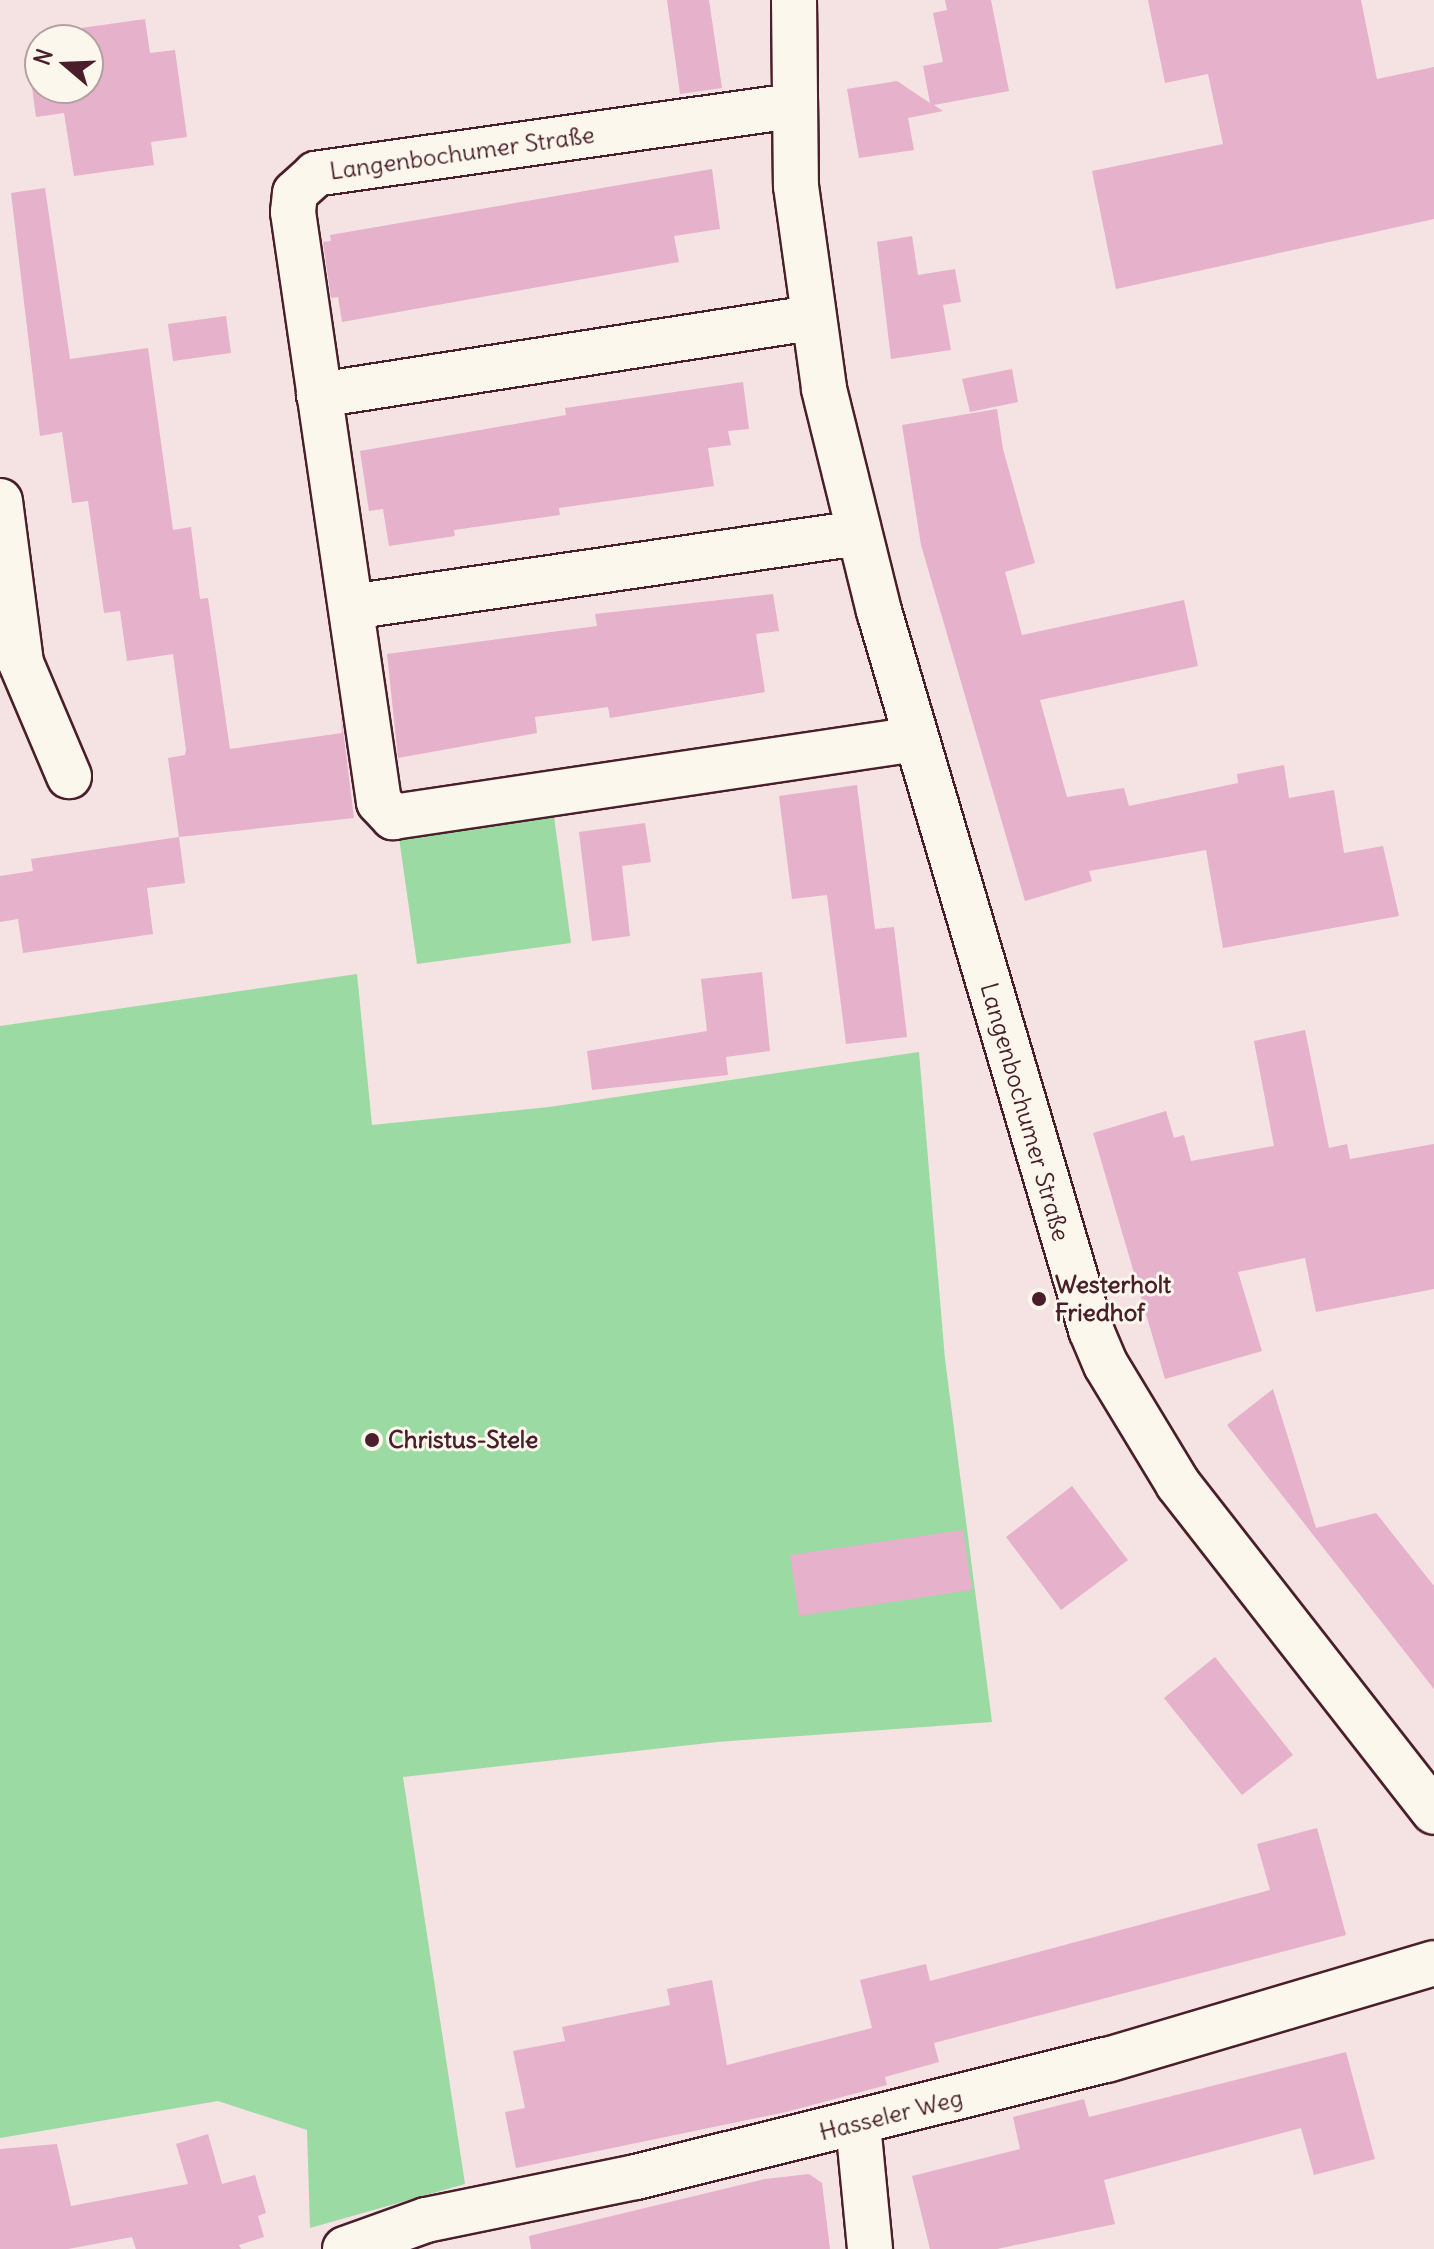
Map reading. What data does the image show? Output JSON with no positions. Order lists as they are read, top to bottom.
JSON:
{
  "streets": {
    "street": ["Langenbochumer Straße", "Hasseler Weg"]
  },
  "places": ["Westerholt Friedhof", "Christus-Stele"],
  "north": "left"
}
